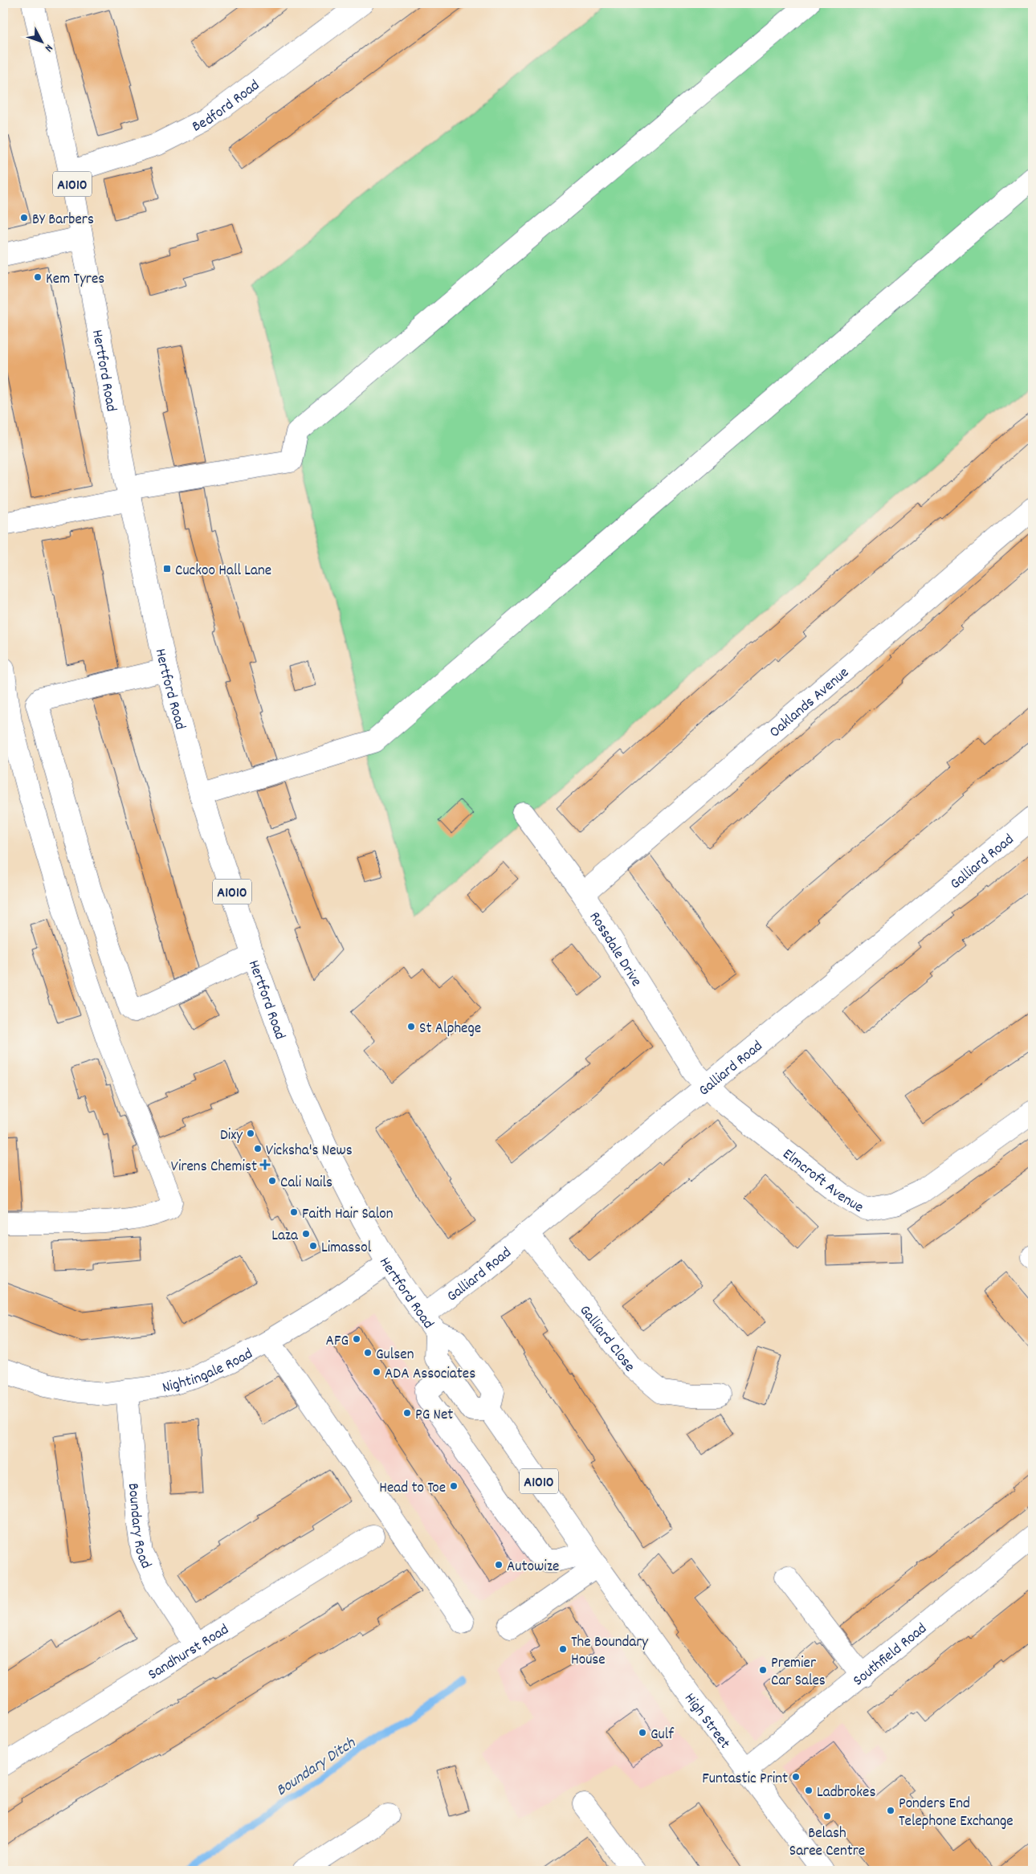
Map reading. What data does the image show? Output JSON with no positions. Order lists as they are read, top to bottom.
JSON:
{
  "streets": {
    "street": [
      "Bedford Road",
      "A1010",
      "Hertford Road",
      "Oaklands Avenue",
      "Galliard Road",
      "Rossdale Drive",
      "Elmcroft Avenue",
      "Galliard Close",
      "Nightingale Road",
      "Boundary Road",
      "Sandhurst Road",
      "Southfield Road",
      "High Street"
    ]
  },
  "crossings": [
    ["Bedford Road", "Hertford Road"],
    ["A1010", "Hertford Road"],
    ["A1010", "High Street"],
    ["Hertford Road", "Galliard Road"],
    ["Hertford Road", "Nightingale Road"],
    ["Oaklands Avenue", "Rossdale Drive"],
    ["Galliard Road", "Rossdale Drive"],
    ["Galliard Road", "Elmcroft Avenue"],
    ["Galliard Road", "Galliard Close"],
    ["Rossdale Drive", "Elmcroft Avenue"],
    ["Nightingale Road", "Boundary Road"],
    ["Boundary Road", "Sandhurst Road"],
    ["Southfield Road", "High Street"]
  ],
  "water": ["Boundary Ditch"],
  "places": {
    "other": [
      "BY Barbers",
      "Kem Tyres",
      "St Alphege",
      "Dixy",
      "Vicksha's News",
      "Cali Nails",
      "Faith Hair Salon",
      "Laza",
      "Limassol",
      "AFG",
      "Gulsen",
      "ADA Associates",
      "PG Net",
      "Head to Toe",
      "Autowize",
      "The Boundary House",
      "Premier Car Sales",
      "Gulf",
      "Funtastic Print",
      "Ladbrokes",
      "Ponders End Telephone Exchange",
      "Belash Saree Centre"
    ],
    "transit": ["Cuckoo Hall Lane"],
    "health": ["Virens Chemist"]
  },
  "north": "bottom right"
}
